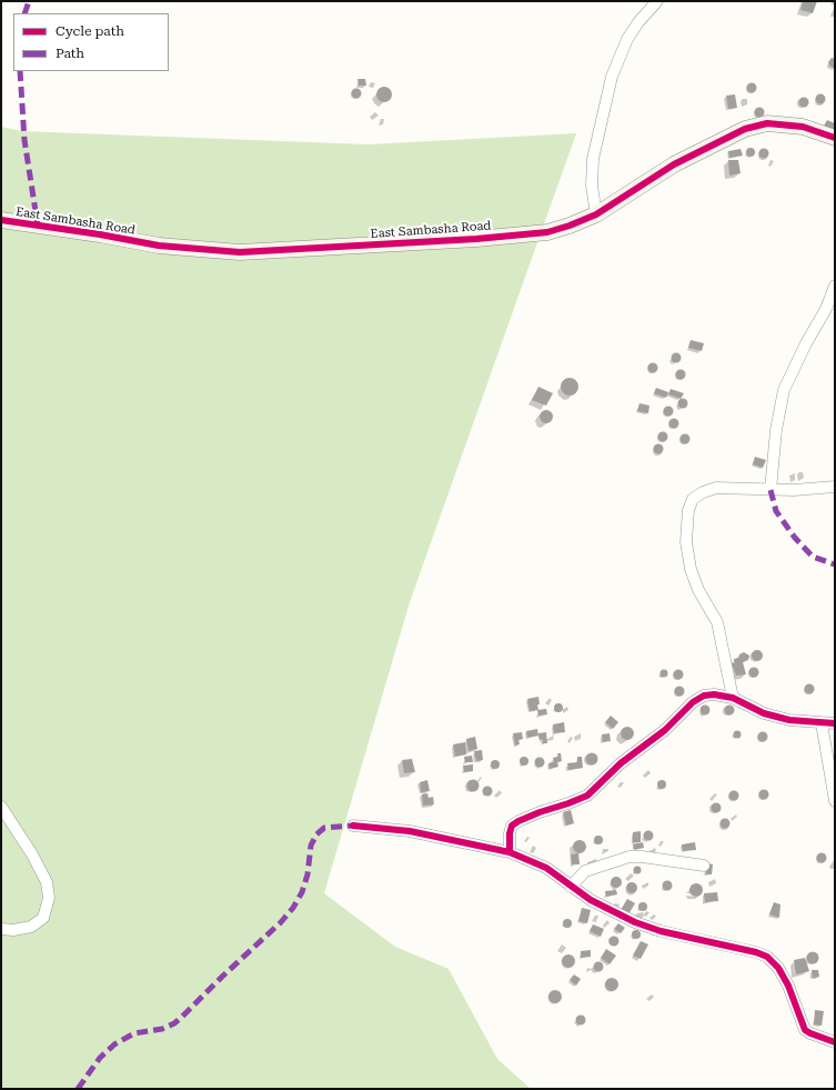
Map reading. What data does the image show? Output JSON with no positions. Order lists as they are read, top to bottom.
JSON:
{
  "streets": {
    "street": ["East Sambasha Road"]
  },
  "legend": ["Cycle path", "Path"]
}
